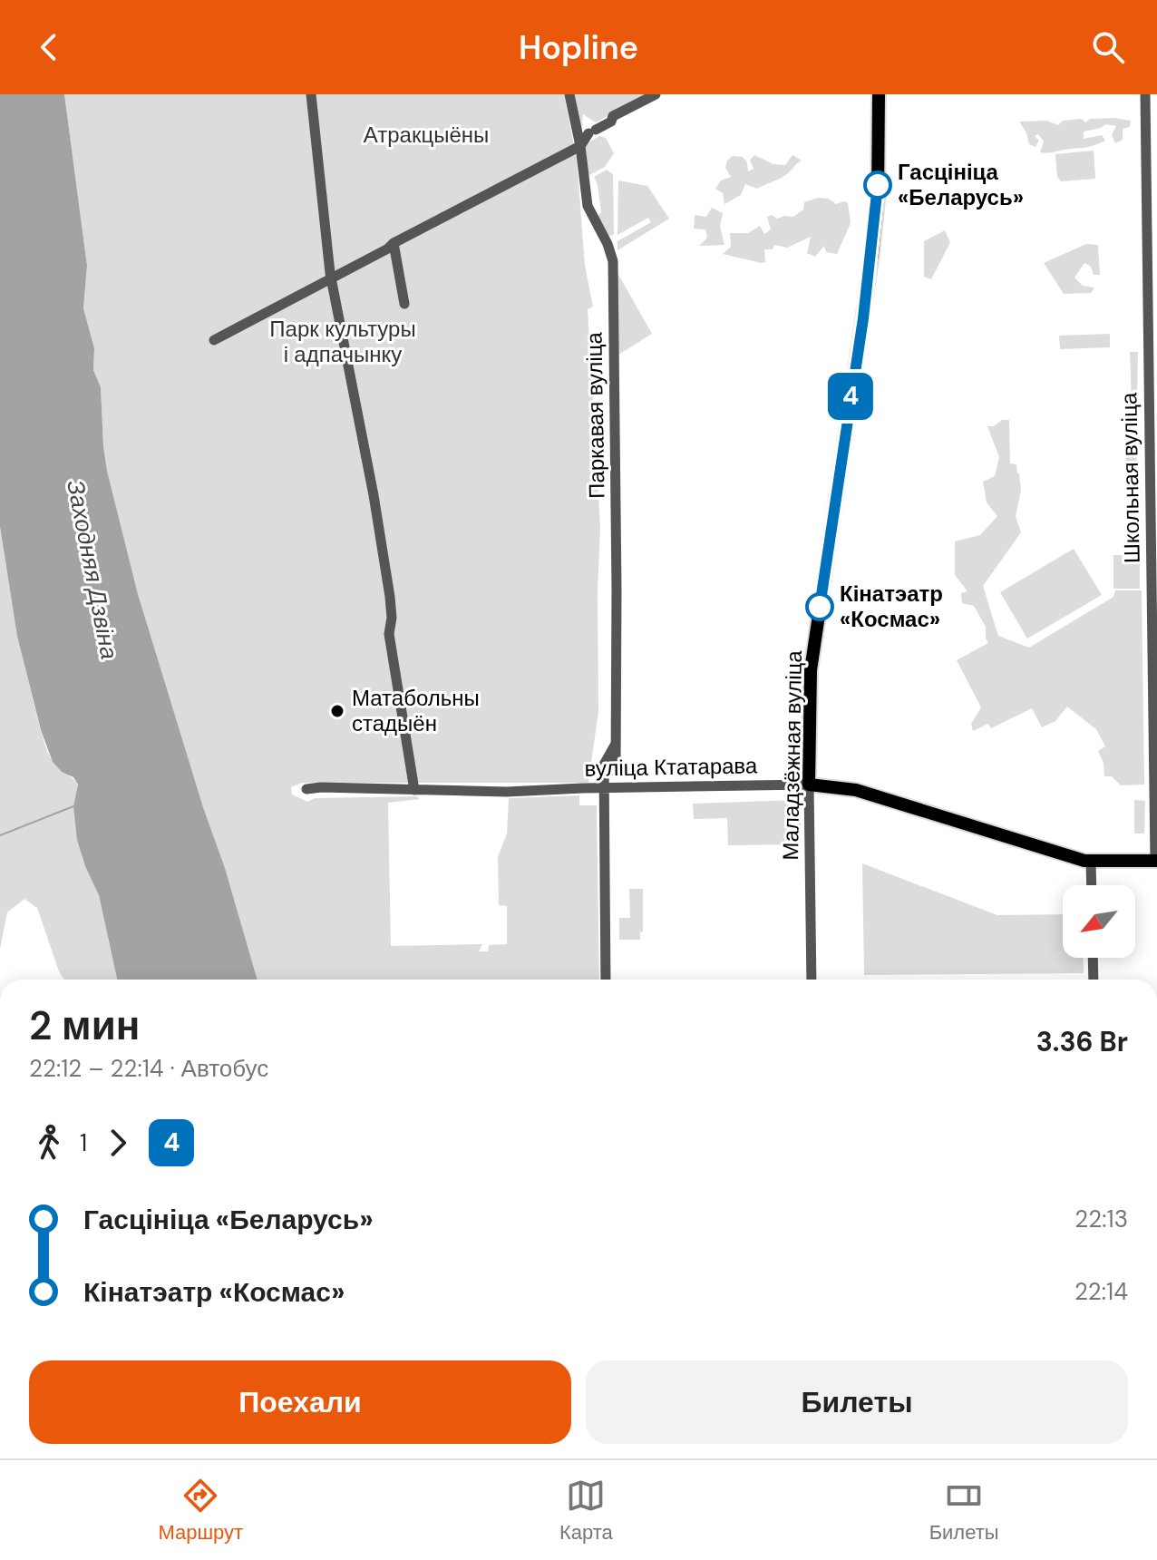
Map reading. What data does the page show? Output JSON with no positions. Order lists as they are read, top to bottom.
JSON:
{
  "streets": {
    "main road": ["Маладзёжная вуліца", "вуліца Ктатарава"],
    "street": ["Паркавая вуліца", "Школьная вуліца"]
  },
  "crossings": [
    ["Паркавая вуліца", "вуліца Ктатарава"],
    ["Школьная вуліца", "вуліца Ктатарава"],
    ["Маладзёжная вуліца", "вуліца Ктатарава"]
  ],
  "water": ["Заходняя Дзвіна"],
  "parks": ["Атракцыёны", "Парк культуры і адпачынку"],
  "places": ["Гасцініца «Беларусь»", "Кінатэатр «Космас»", "Матабольны стадыён"],
  "lines": ["bus line 4"],
  "north": "bottom left",
  "page": {
    "header": "Hopline",
    "on_map": "4",
    "heading": ["2 мин", "22:12 – 22:14 · Автобус", "3.36 Br"],
    "legs": ["1", "4"],
    "list": [
      {
        "name": "Гасцініца «Беларусь»",
        "value": "22:13"
      },
      {
        "name": "Кінатэатр «Космас»",
        "value": "22:14"
      }
    ],
    "buttons": ["Поехали", "Билеты"],
    "tabs": ["Маршрут", "Карта", "Билеты"]
  }
}
